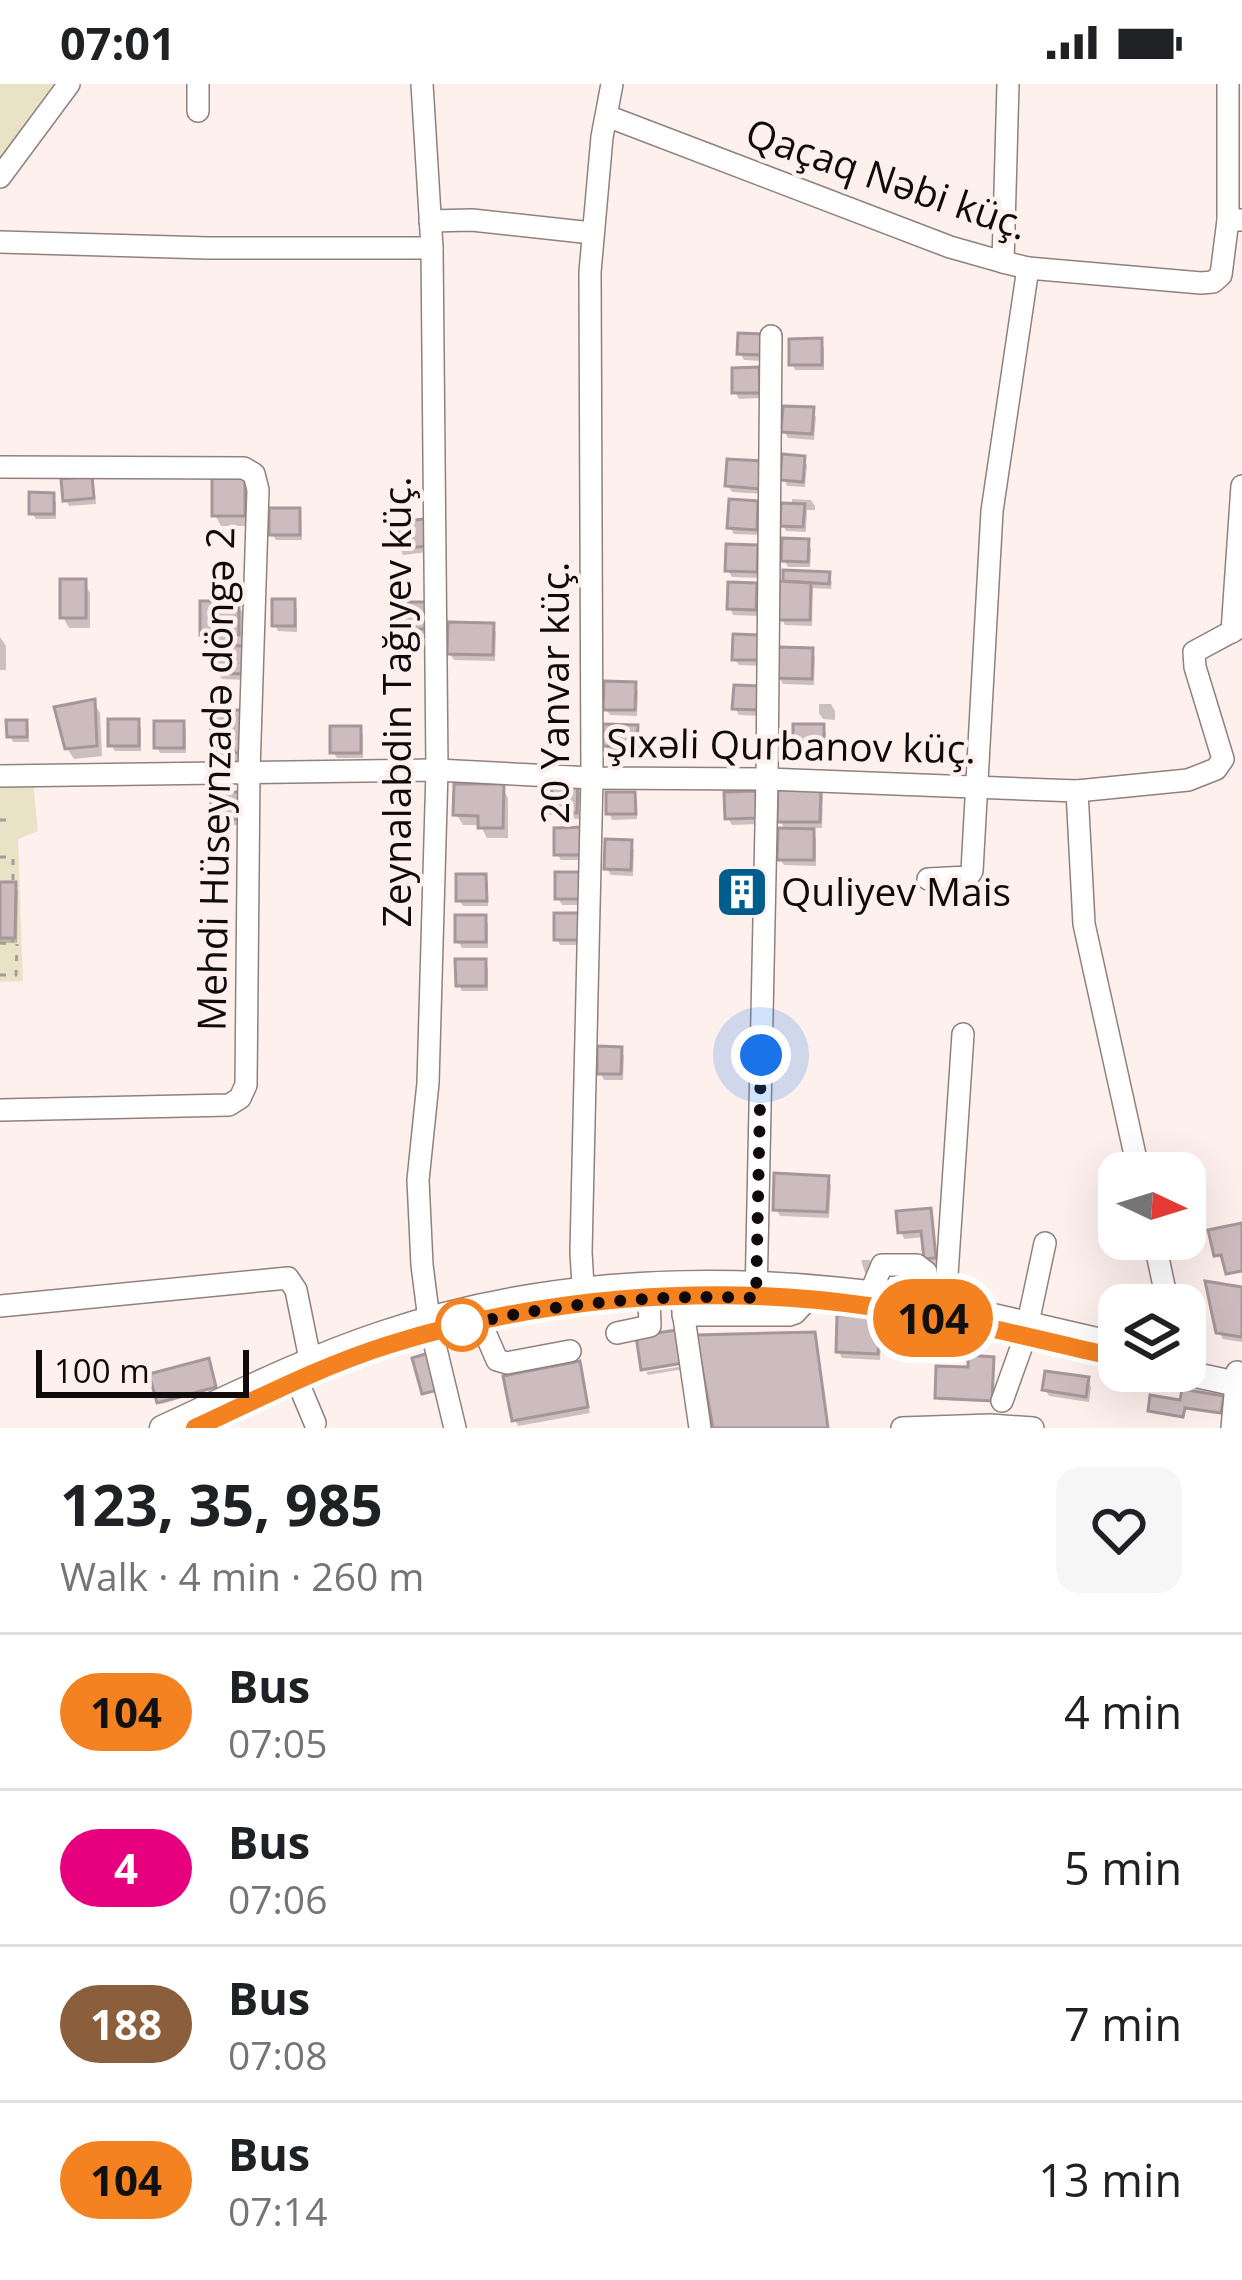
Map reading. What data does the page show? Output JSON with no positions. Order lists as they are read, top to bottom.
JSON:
{
  "streets": {
    "street": [
      "Qaçaq Nəbi küç.",
      "20 Yanvar küç.",
      "Zeynalabdin Tağıyev küç.",
      "Şıxəli Qurbanov küç.",
      "Mehdi Hüseynzadə döngə 2"
    ]
  },
  "crossings": [
    ["Qaçaq Nəbi küç.", "20 Yanvar küç."],
    ["20 Yanvar küç.", "Şıxəli Qurbanov küç."],
    ["Zeynalabdin Tağıyev küç.", "Şıxəli Qurbanov küç."],
    ["Şıxəli Qurbanov küç.", "Mehdi Hüseynzadə döngə 2"]
  ],
  "places": {
    "building": ["Quliyev Mais"]
  },
  "lines": ["bus line 104"],
  "scale_bar": "100 m",
  "north": "right",
  "page": {
    "status": "07:01",
    "on_map": "104",
    "scale": "100 m",
    "heading": ["123, 35, 985", "Walk · 4 min · 260 m"],
    "list": [
      {
        "mark": "104",
        "name": "Bus",
        "note": "07:05",
        "value": "4 min"
      },
      {
        "mark": "4",
        "name": "Bus",
        "note": "07:06",
        "value": "5 min"
      },
      {
        "mark": "188",
        "name": "Bus",
        "note": "07:08",
        "value": "7 min"
      },
      {
        "mark": "104",
        "name": "Bus",
        "note": "07:14",
        "value": "13 min"
      }
    ]
  }
}
